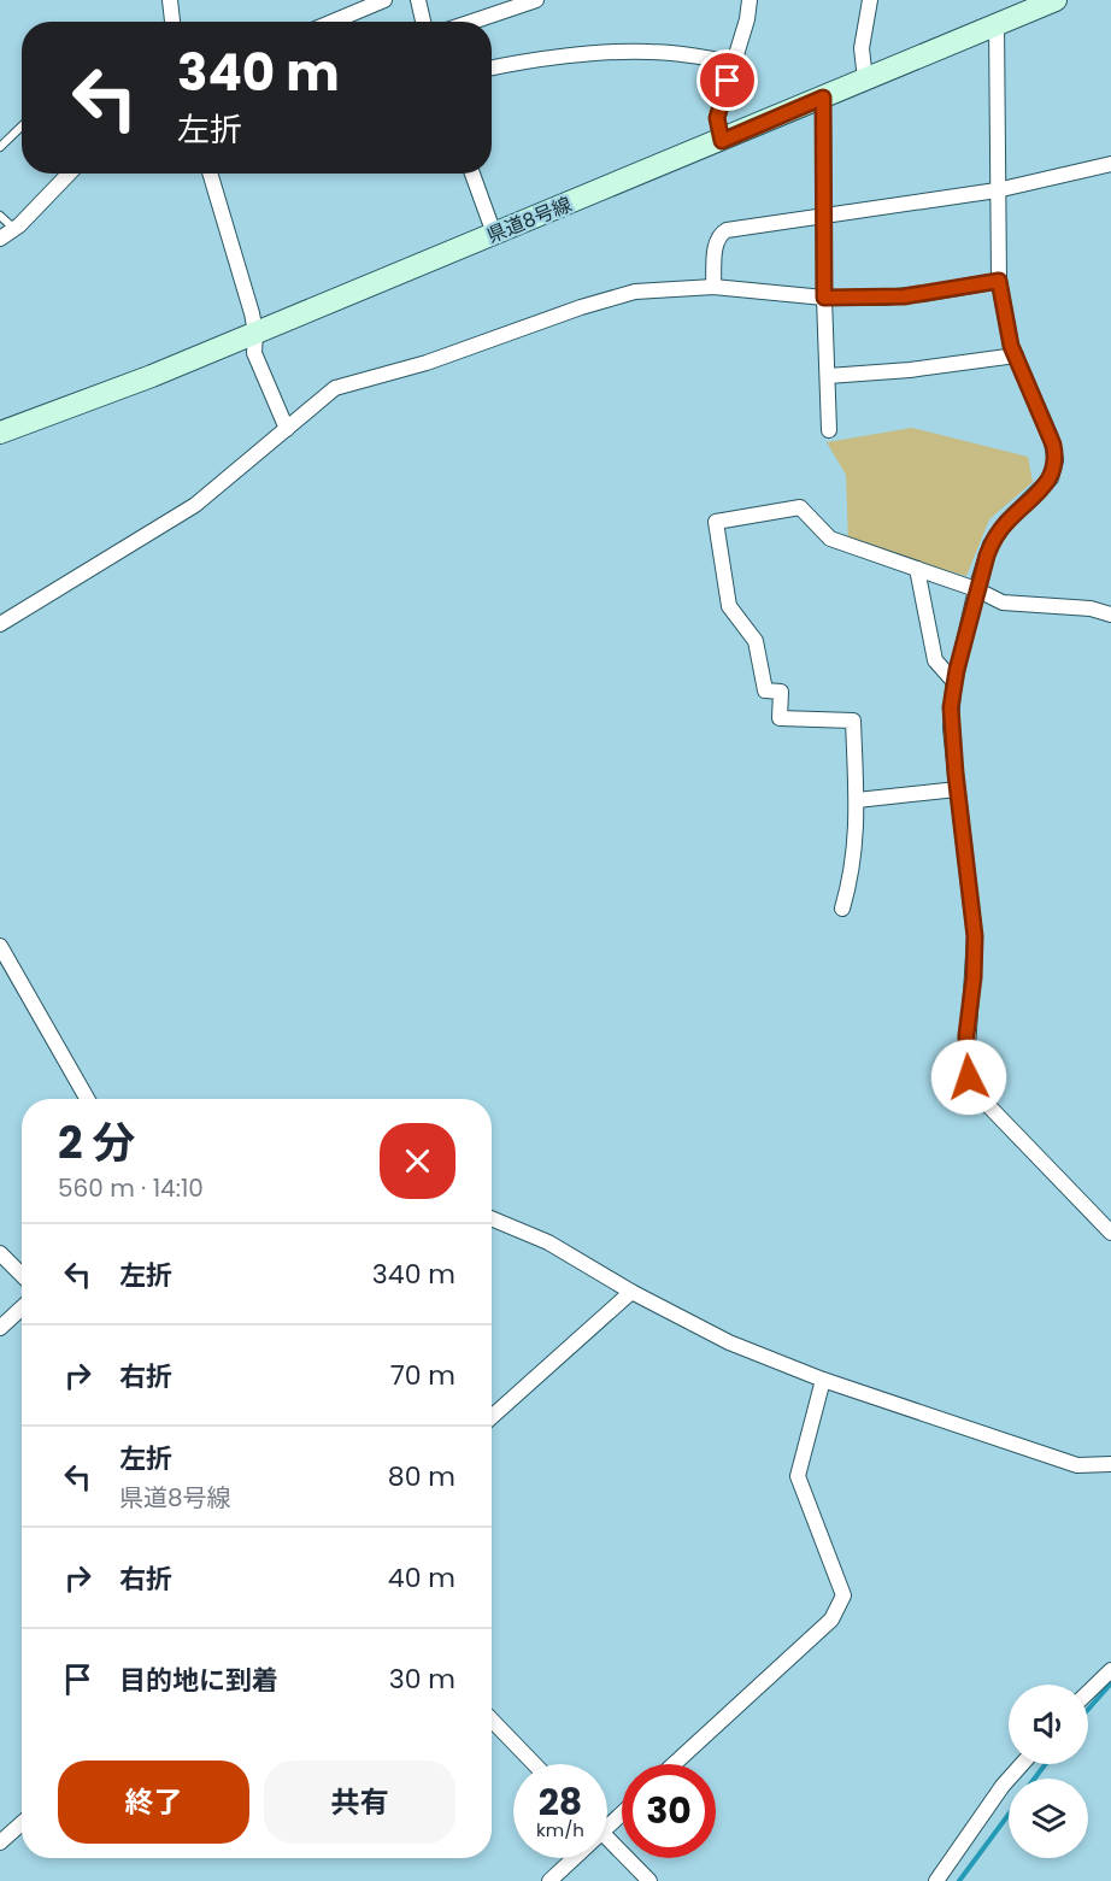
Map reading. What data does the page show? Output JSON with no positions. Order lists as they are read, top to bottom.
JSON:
{
  "streets": {
    "main road": ["県道8号線"]
  },
  "page": {
    "turn": ["340 m", "左折"],
    "heading": ["2 分", "560 m · 14:10"],
    "list": [
      {
        "name": "左折",
        "value": "340 m"
      },
      {
        "name": "右折",
        "value": "70 m"
      },
      {
        "name": "左折",
        "note": "県道8号線",
        "value": "80 m"
      },
      {
        "name": "右折",
        "value": "40 m"
      },
      {
        "name": "目的地に到着",
        "value": "30 m"
      }
    ],
    "buttons": ["終了", "共有"],
    "speed": "28 km/h",
    "limit": "30"
  }
}
